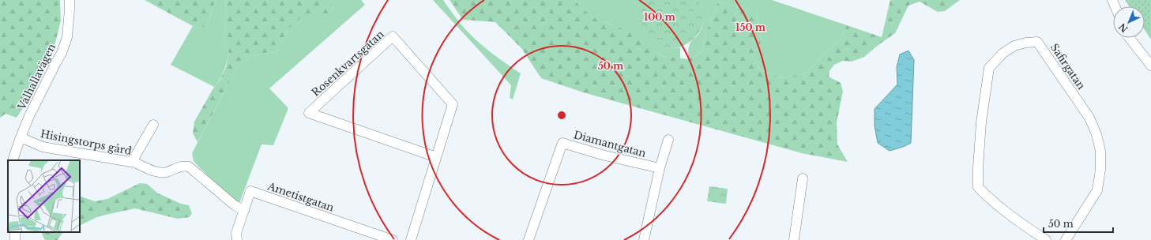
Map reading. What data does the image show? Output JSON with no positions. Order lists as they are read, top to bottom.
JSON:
{
  "streets": {
    "street": [
      "Rosenkvartsgatan",
      "Safirgatan",
      "Valhallavägen",
      "Hisingstorps gård",
      "Diamantgatan",
      "Ametistgatan"
    ]
  },
  "crossings": [
    ["Valhallavägen", "Hisingstorps gård"],
    ["Hisingstorps gård", "Ametistgatan"]
  ],
  "scale_bar": "50 m",
  "north": "bottom left",
  "rings": ["100 m", "150 m", "50 m"]
}
